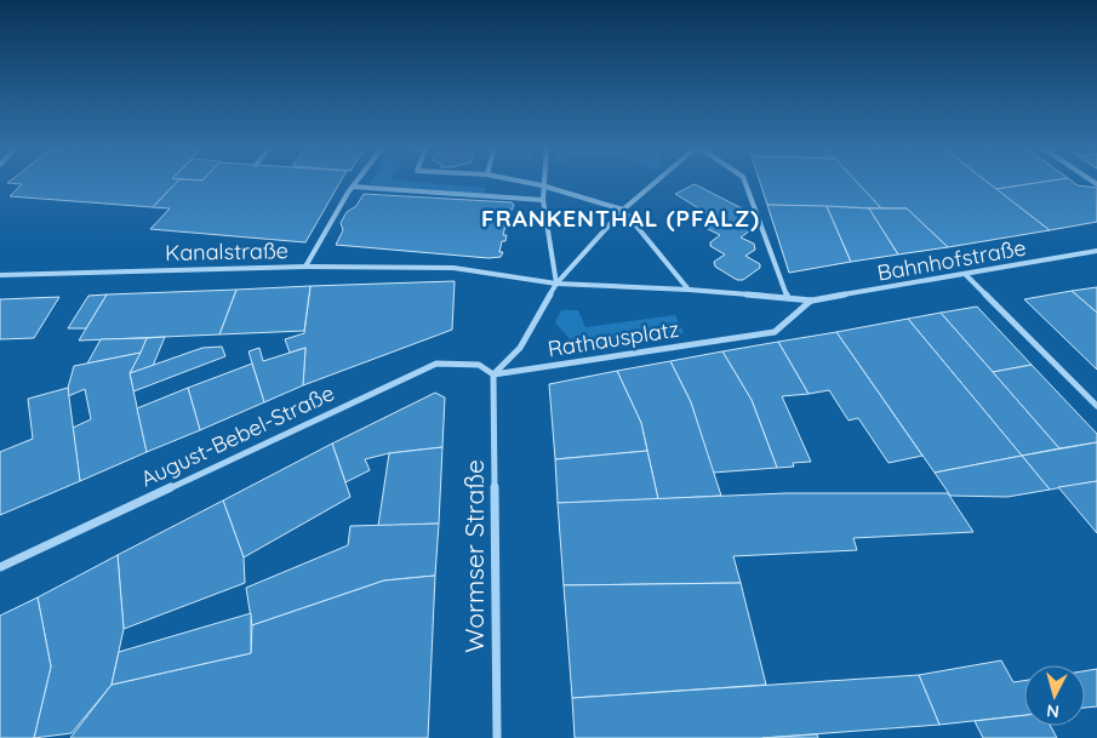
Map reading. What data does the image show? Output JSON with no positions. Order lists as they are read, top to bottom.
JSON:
{
  "streets": {
    "street": [
      "Kanalstraße",
      "Bahnhofstraße",
      "Rathausplatz",
      "August-Bebel-Straße",
      "Wormser Straße"
    ]
  },
  "crossings": [
    ["Kanalstraße", "Rathausplatz"],
    ["Bahnhofstraße", "Rathausplatz"],
    ["Rathausplatz", "August-Bebel-Straße"],
    ["Rathausplatz", "Wormser Straße"],
    ["August-Bebel-Straße", "Wormser Straße"]
  ],
  "districts": ["FRANKENTHAL (PFALZ)"],
  "north": "bottom"
}
